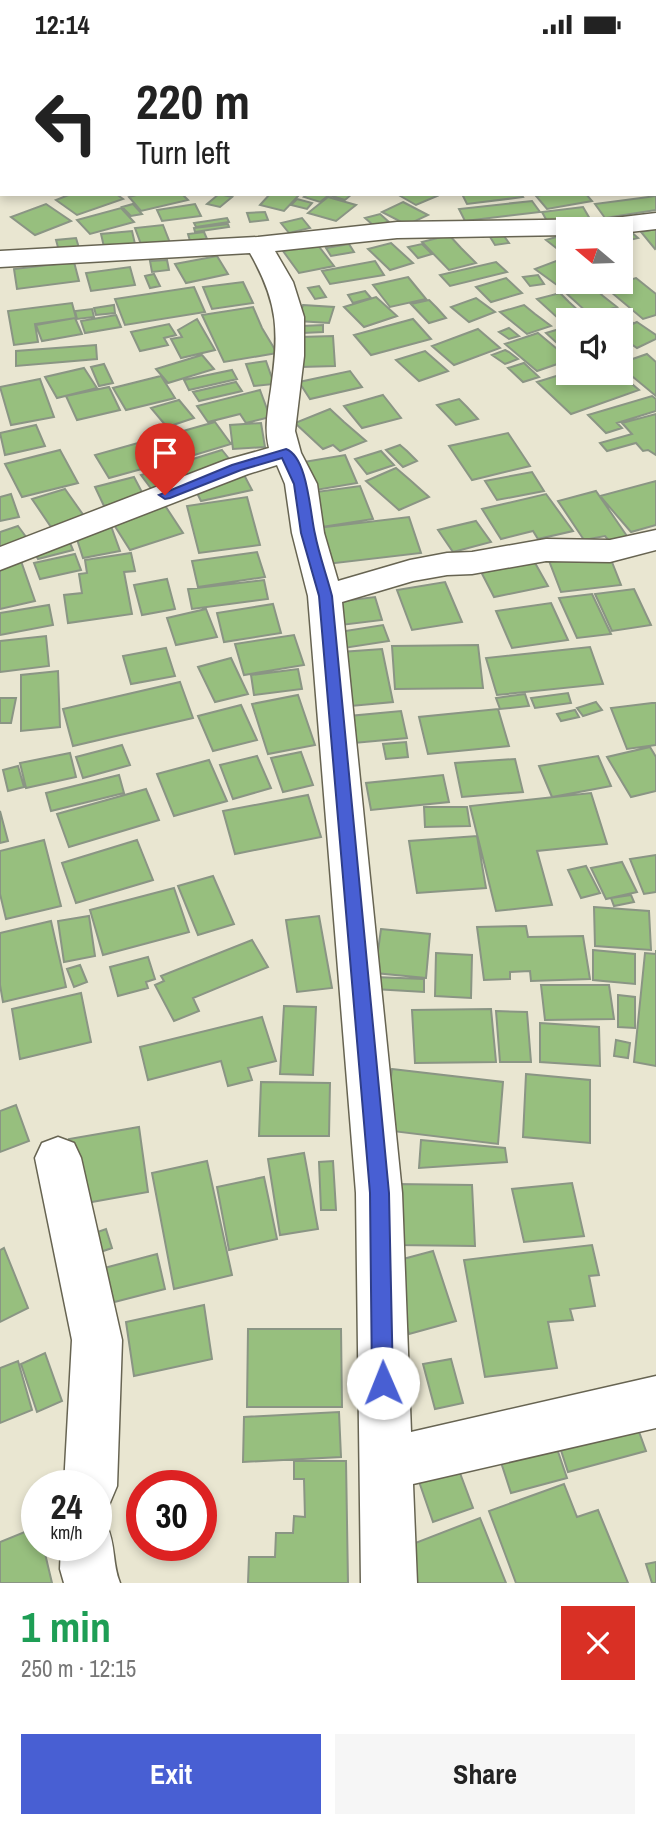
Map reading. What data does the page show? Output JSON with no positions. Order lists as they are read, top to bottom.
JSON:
{
  "north": "left",
  "page": {
    "status": "12:14",
    "turn": ["220 m", "Turn left"],
    "speed": "24 km/h",
    "limit": "30",
    "heading": ["1 min", "250 m · 12:15"],
    "buttons": ["Exit", "Share"]
  }
}
